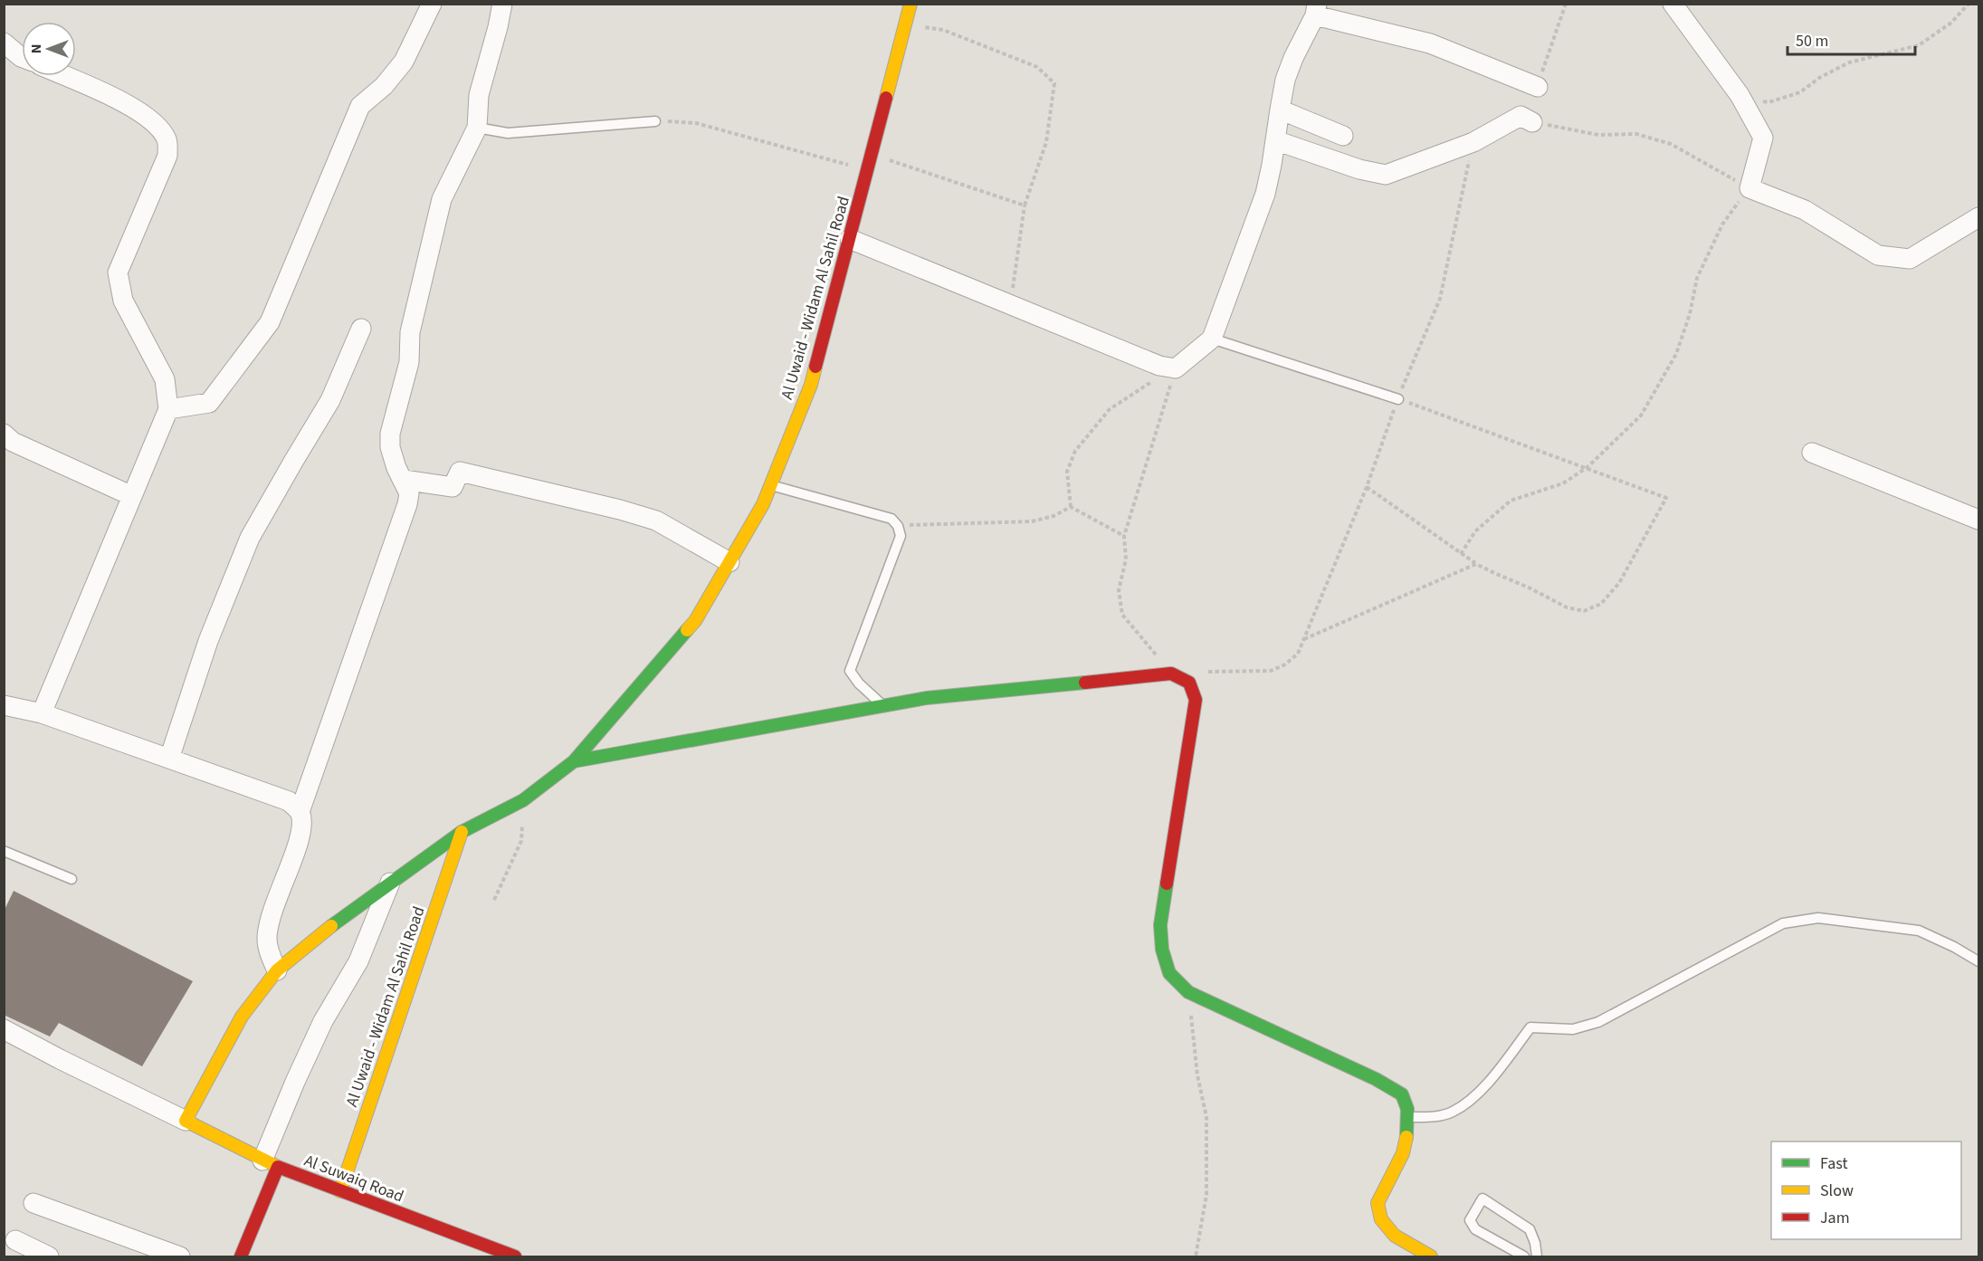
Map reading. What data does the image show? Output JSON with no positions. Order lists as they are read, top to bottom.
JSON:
{
  "streets": {
    "main road": ["Al Uwaid - Widam Al Sahil Road", "Al Suwaiq Road"]
  },
  "crossings": [
    ["Al Uwaid - Widam Al Sahil Road", "Al Suwaiq Road"]
  ],
  "legend": ["Fast", "Slow", "Jam"],
  "scale_bar": "50 m",
  "north": "left"
}
